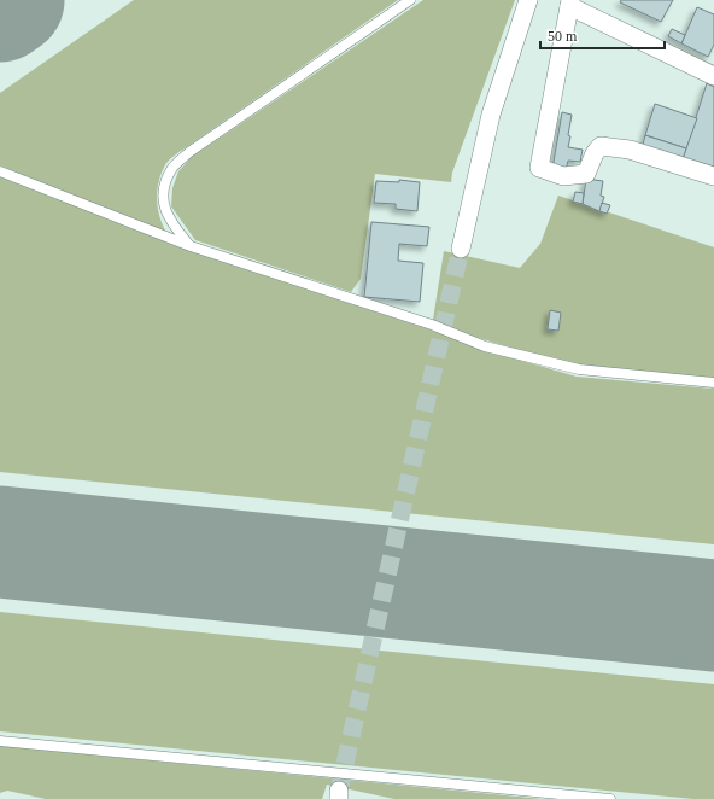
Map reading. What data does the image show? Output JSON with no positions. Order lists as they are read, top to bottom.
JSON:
{
  "scale_bar": "50 m"
}
